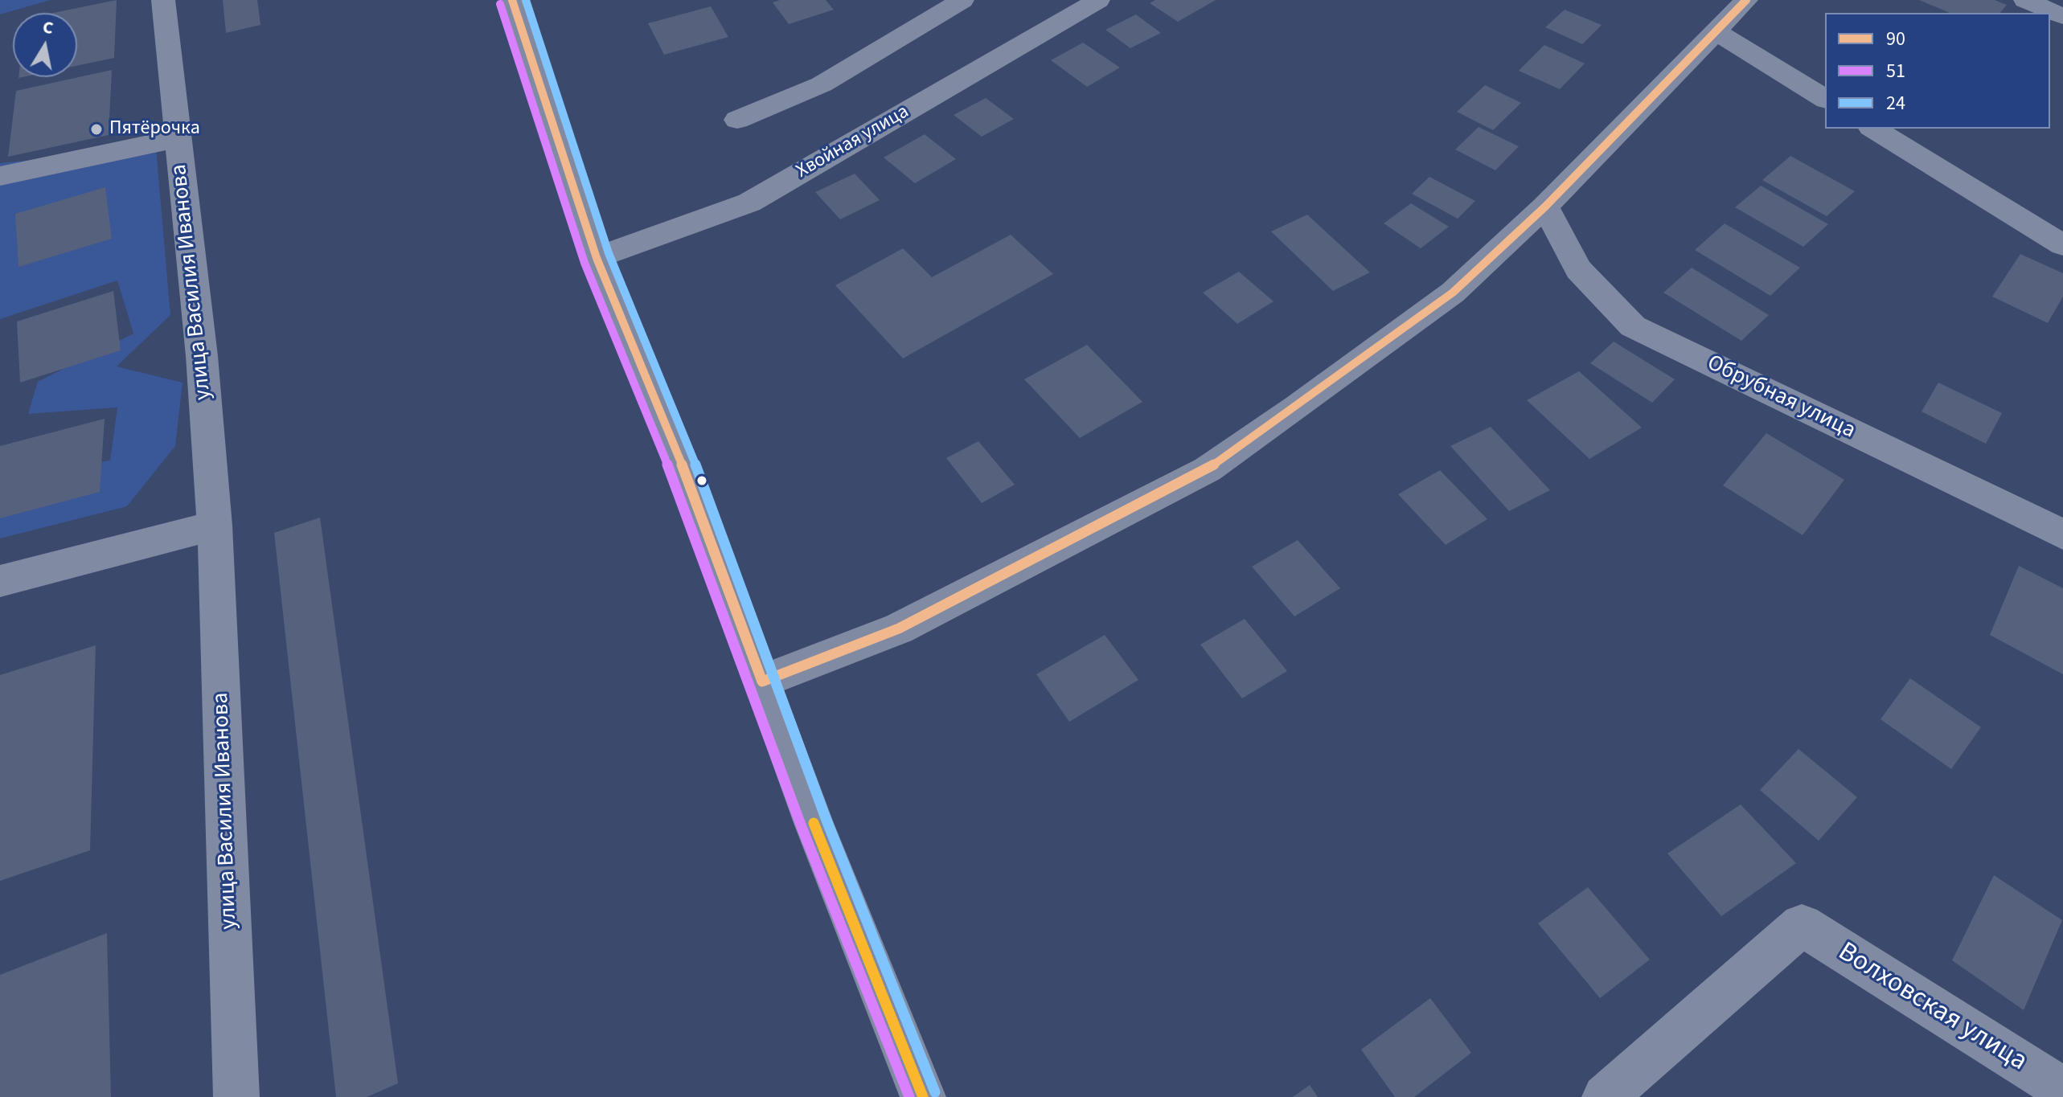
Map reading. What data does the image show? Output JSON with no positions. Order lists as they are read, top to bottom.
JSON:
{
  "streets": {
    "street": [
      "Хвойная улица",
      "улица Василия Иванова",
      "Обрубная улица",
      "Волховская улица"
    ]
  },
  "places": ["Пятёрочка"],
  "lines": ["transit line 90", "transit line 24", "transit line 51"],
  "legend": ["90", "51", "24"],
  "north": "top"
}
